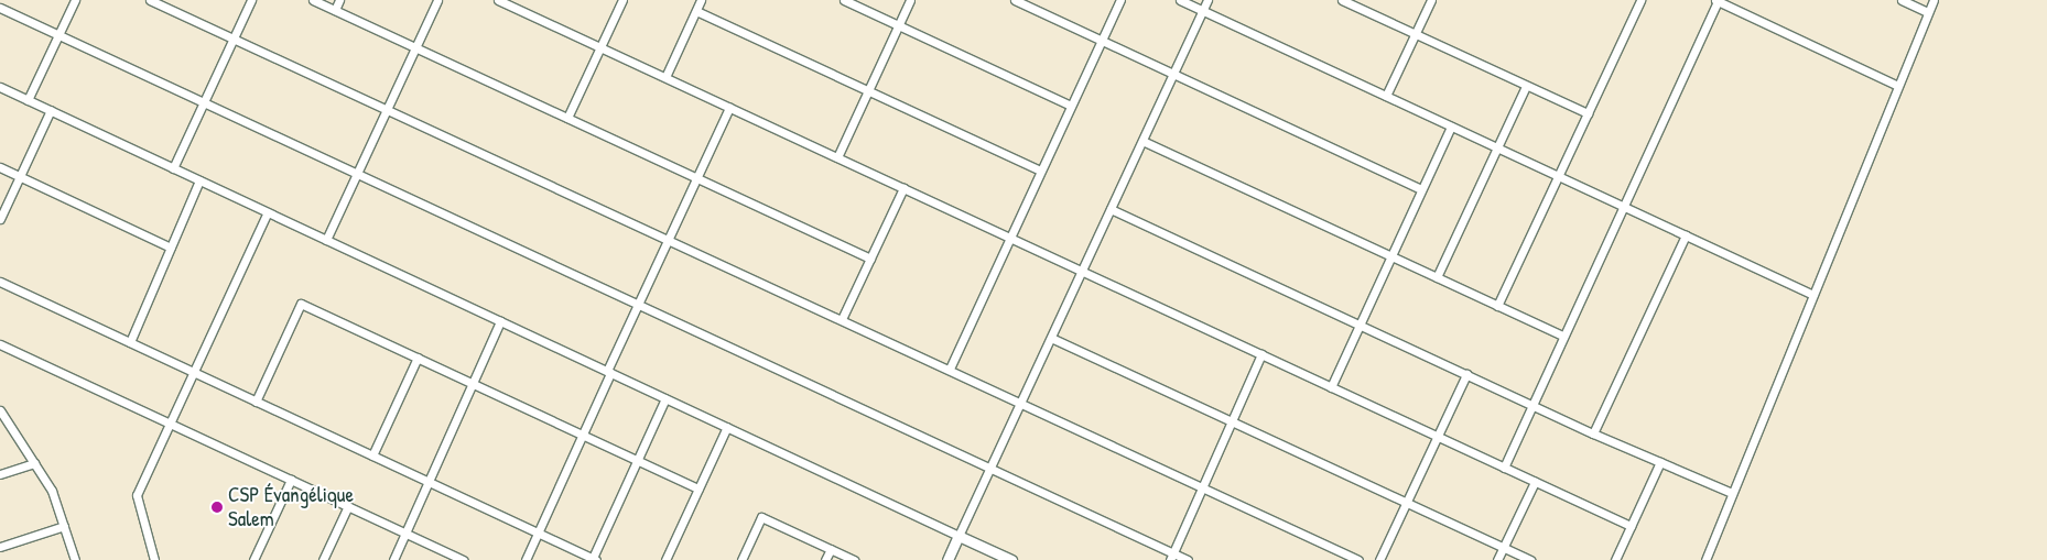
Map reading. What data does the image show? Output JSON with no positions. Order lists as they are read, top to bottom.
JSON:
{
  "places": ["CSP Évangélique Salem"]
}
